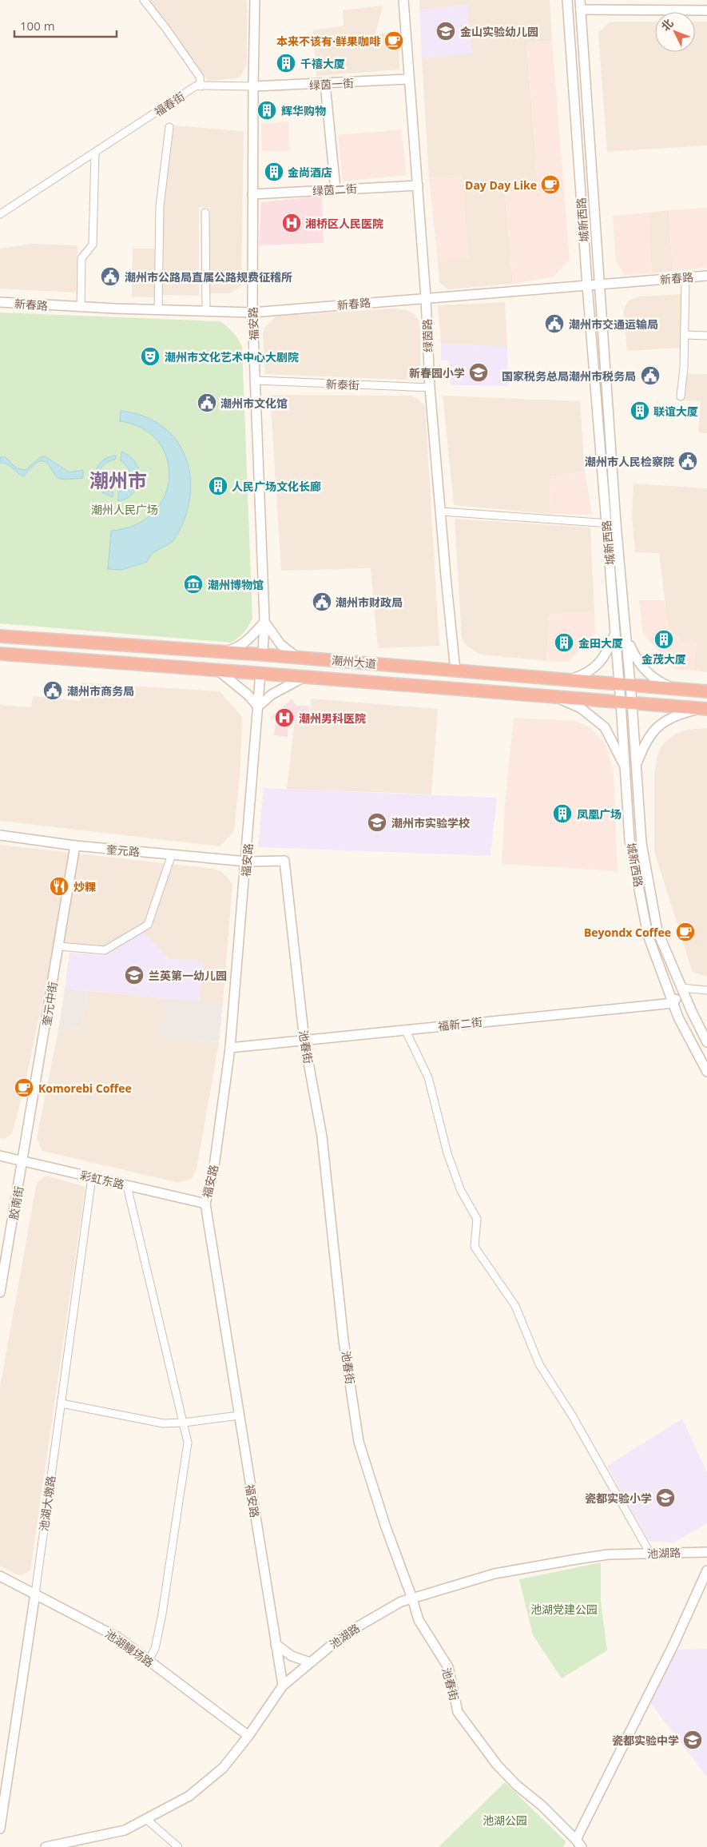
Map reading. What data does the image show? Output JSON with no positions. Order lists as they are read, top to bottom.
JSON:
{
  "streets": {
    "highway": ["潮州大道"],
    "street": [
      "绿茵一街",
      "福春街",
      "绿茵二街",
      "城新西路",
      "新春路",
      "福安路",
      "绿茵路",
      "新泰街",
      "奎元路",
      "奎元中街",
      "福新二街",
      "池春街",
      "彩虹东路",
      "胶南街",
      "池湖大墩路",
      "池湖路",
      "池湖鳗场路"
    ]
  },
  "crossings": [
    ["绿茵一街", "福春街"],
    ["绿茵一街", "福安路"],
    ["绿茵一街", "绿茵路"],
    ["福春街", "福安路"],
    ["绿茵二街", "福安路"],
    ["绿茵二街", "绿茵路"],
    ["城新西路", "新春路"],
    ["城新西路", "潮州大道"],
    ["城新西路", "福新二街"],
    ["新春路", "福安路"],
    ["新春路", "绿茵路"],
    ["福安路", "新泰街"],
    ["福安路", "潮州大道"],
    ["福安路", "奎元路"],
    ["福安路", "福新二街"],
    ["福安路", "池春街"],
    ["福安路", "彩虹东路"],
    ["福安路", "池湖路"],
    ["绿茵路", "新泰街"],
    ["绿茵路", "潮州大道"],
    ["奎元路", "奎元中街"],
    ["奎元路", "池春街"],
    ["奎元中街", "彩虹东路"],
    ["奎元中街", "胶南街"],
    ["福新二街", "池春街"],
    ["池春街", "池湖路"],
    ["彩虹东路", "胶南街"],
    ["彩虹东路", "池湖大墩路"],
    ["池湖大墩路", "池湖鳗场路"],
    ["池湖路", "池湖鳗场路"]
  ],
  "districts": ["潮州市"],
  "parks": ["潮州人民广场", "池湖党建公园", "池湖公园"],
  "places": {
    "school or university": [
      "金山实验幼儿园",
      "新春园小学",
      "潮州市实验学校",
      "兰英第一幼儿园",
      "瓷都实验小学",
      "瓷都实验中学"
    ],
    "cafe": [
      "本来不该有·鲜果咖啡",
      "Day Day Like",
      "Beyondx Coffee",
      "Komorebi Coffee"
    ],
    "building": [
      "千禧大厦",
      "辉华购物",
      "金尚酒店",
      "联谊大厦",
      "人民广场文化长廊",
      "金茂大厦",
      "金田大厦",
      "凤凰广场"
    ],
    "hospital": ["湘桥区人民医院", "潮州男科医院"],
    "public building": [
      "潮州市公路局直属公路规费征稽所",
      "潮州市交通运输局",
      "国家税务总局潮州市税务局",
      "潮州市文化馆",
      "潮州市人民检察院",
      "潮州市财政局",
      "潮州市商务局"
    ],
    "theatre": ["潮州市文化艺术中心大剧院"],
    "museum": ["潮州博物馆"],
    "restaurant": ["炒粿"]
  },
  "scale_bar": "100 m",
  "north": "top left"
}
